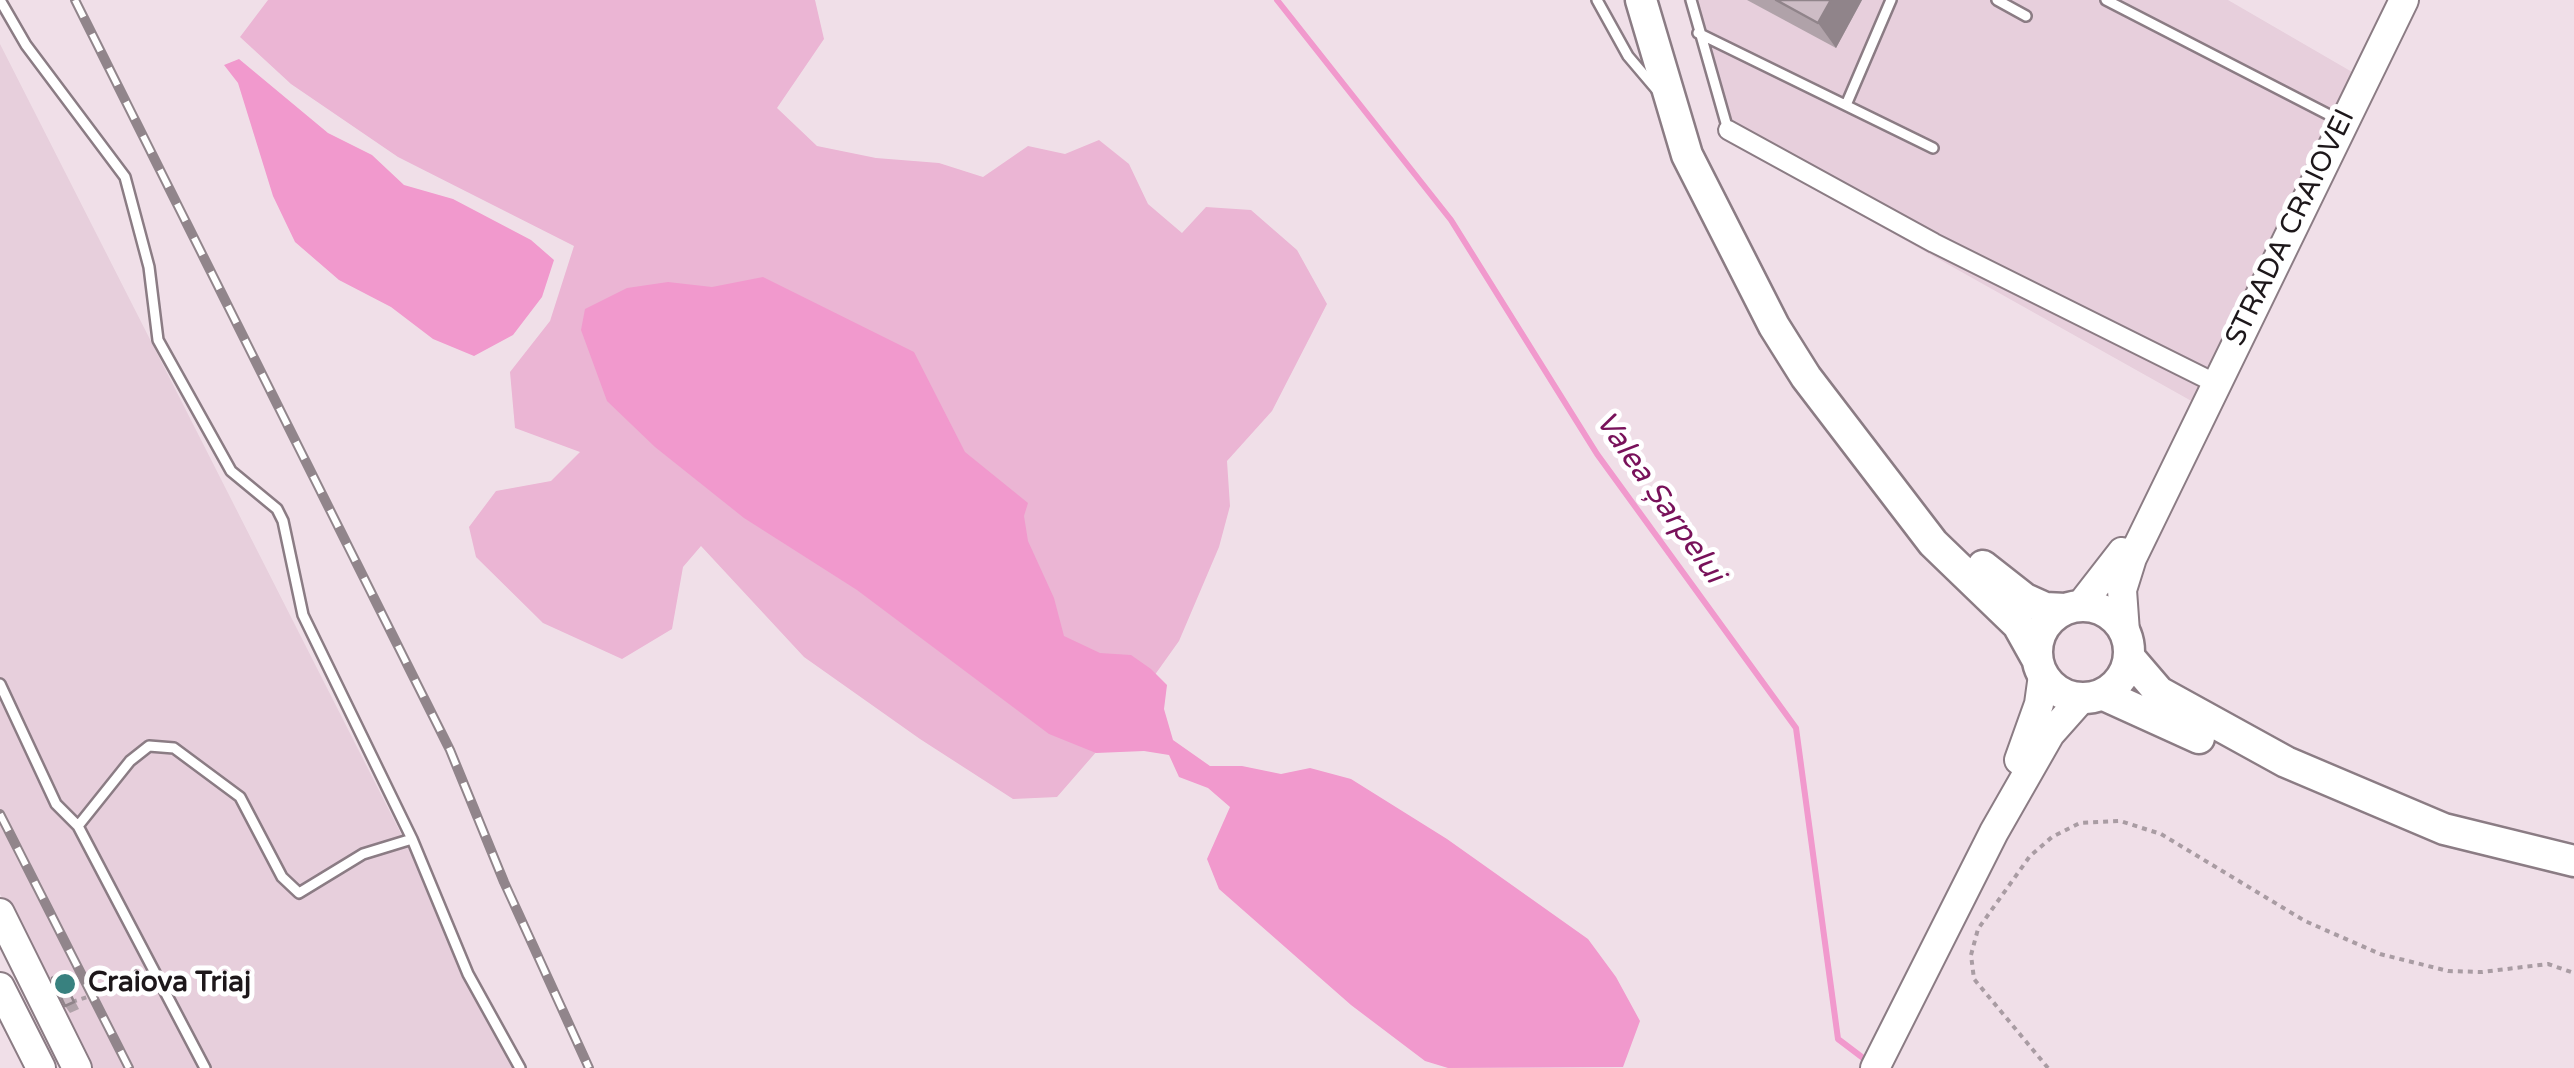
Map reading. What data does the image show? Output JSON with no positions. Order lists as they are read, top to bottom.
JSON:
{
  "streets": {
    "main road": ["STRADA CRAIOVEI"]
  },
  "water": ["Valea Șarpelui"],
  "places": ["Craiova Triaj"]
}
